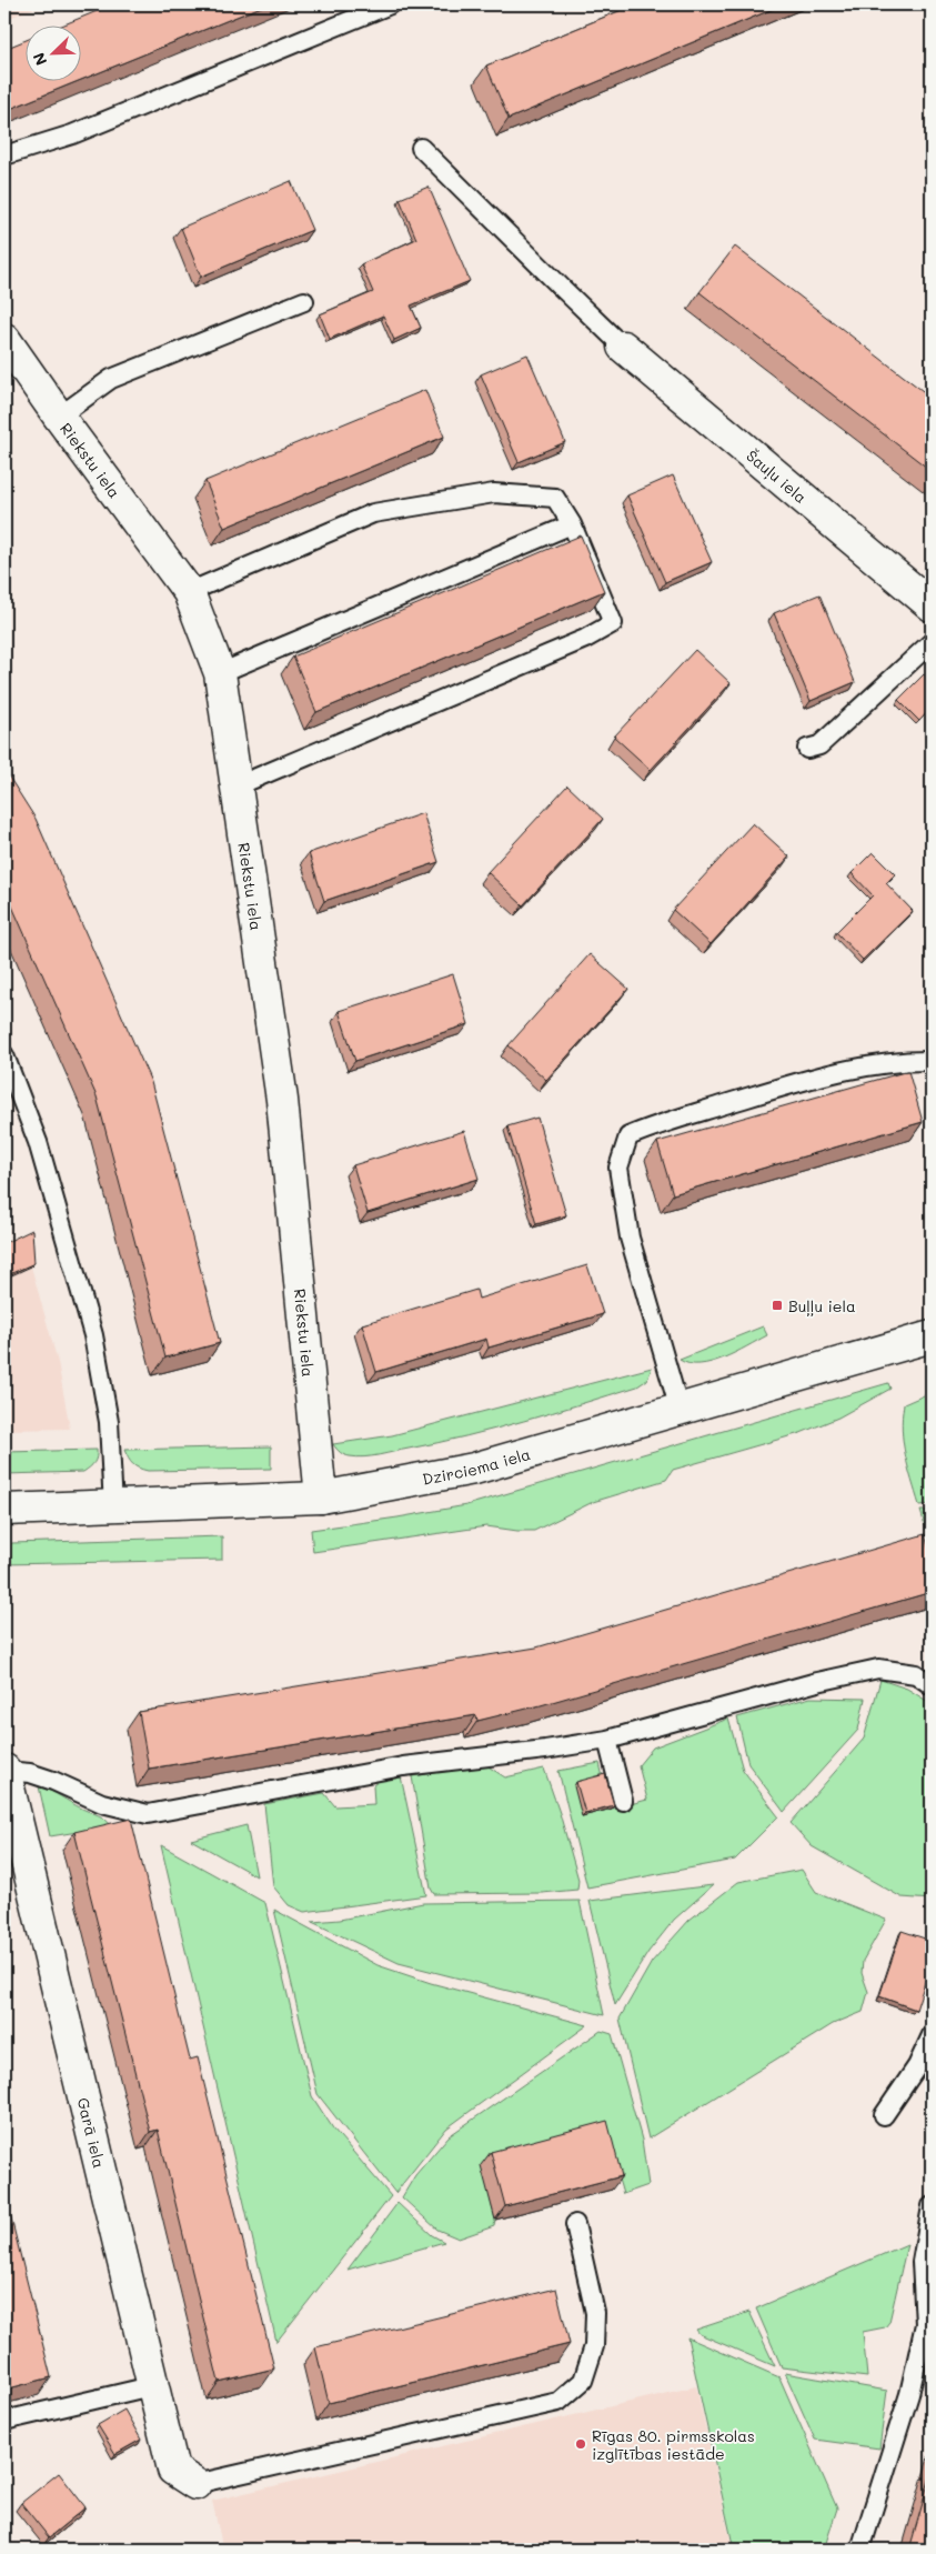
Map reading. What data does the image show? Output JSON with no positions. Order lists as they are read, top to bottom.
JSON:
{
  "streets": {
    "street": [
      "Riekstu iela",
      "Šauļu iela",
      "Dzirciema iela",
      "Garā iela"
    ]
  },
  "crossings": [
    ["Riekstu iela", "Dzirciema iela"]
  ],
  "places": {
    "transit": ["Buļļu iela"],
    "other": ["Rīgas 80. pirmsskolas izglītības iestāde"]
  },
  "north": "bottom left"
}
